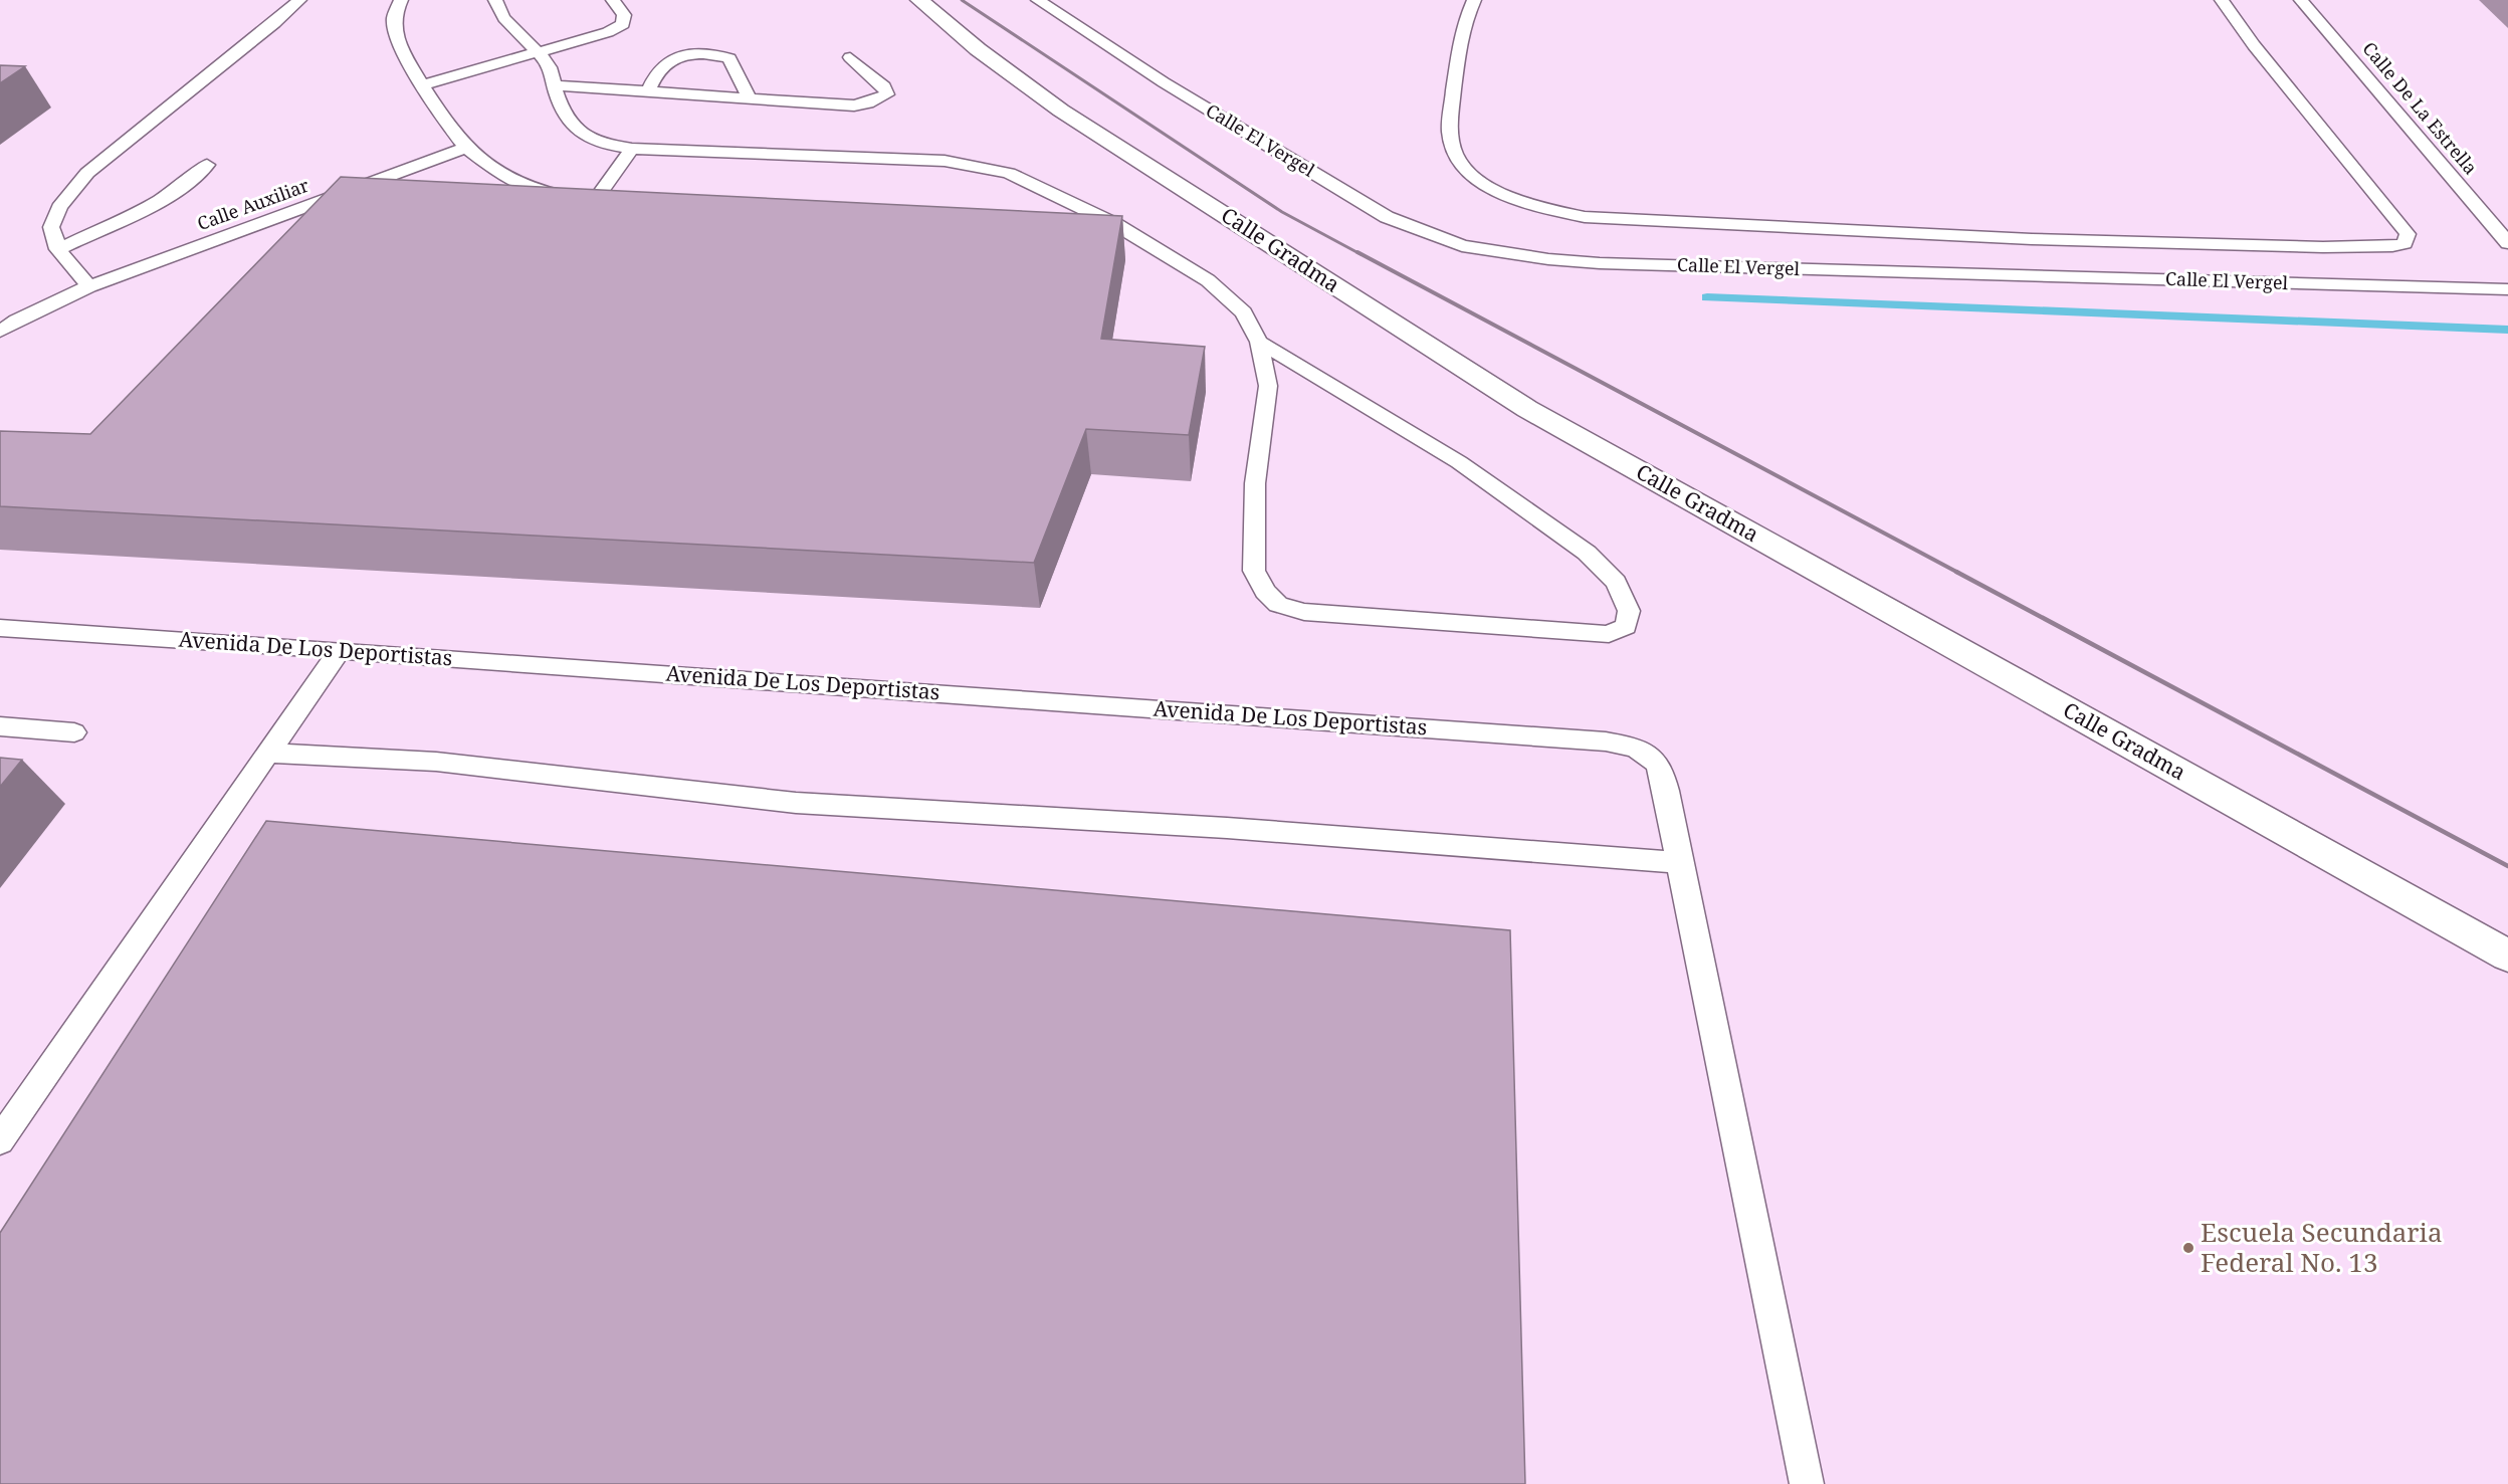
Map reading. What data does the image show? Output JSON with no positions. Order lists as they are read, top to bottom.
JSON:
{
  "streets": {
    "street": ["Calle Gradma"],
    "lane": [
      "Calle De La Estrella",
      "Calle El Vergel",
      "Calle Auxiliar",
      "Avenida De Los Deportistas"
    ]
  },
  "places": ["Escuela Secundaria Federal No. 13"]
}
